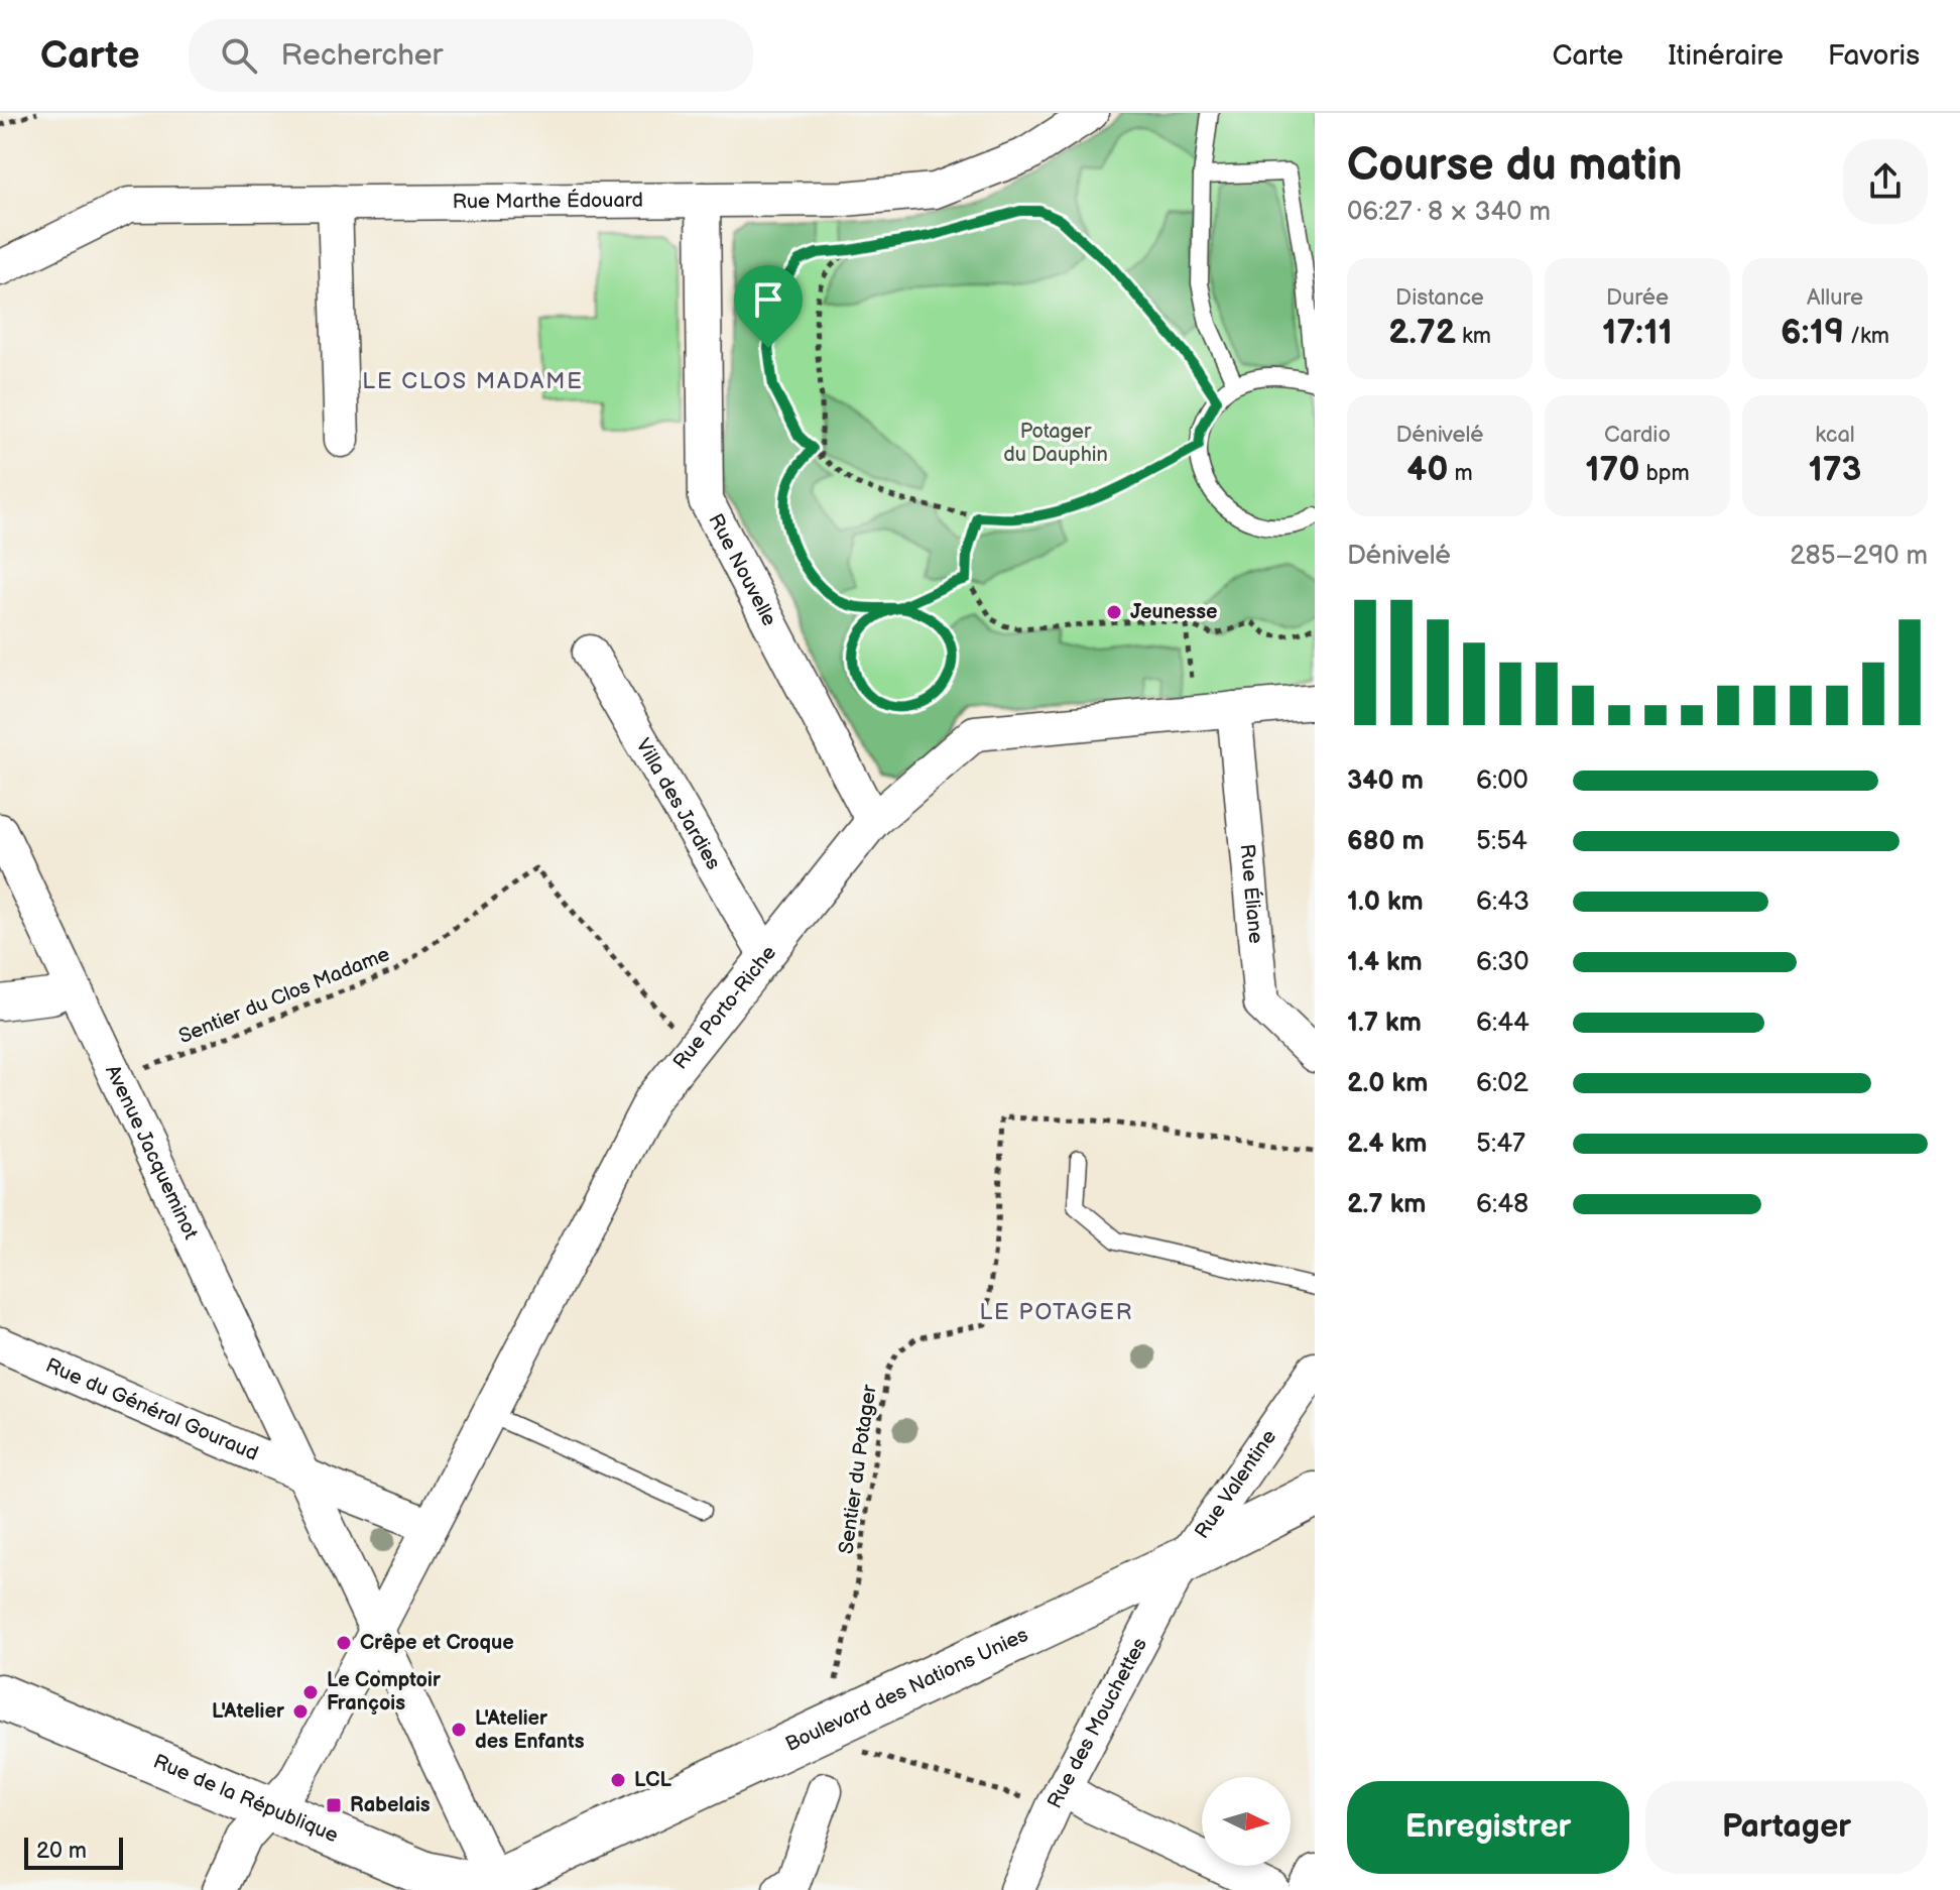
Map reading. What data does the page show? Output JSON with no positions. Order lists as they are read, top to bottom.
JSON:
{
  "streets": {
    "main road": ["Boulevard des Nations Unies", "Rue de la République"],
    "street": [
      "Rue Marthe Édouard",
      "Rue Nouvelle",
      "Villa des Jardies",
      "Rue Éliane",
      "Rue Porto-Riche",
      "Avenue Jacqueminot",
      "Rue du Général Gouraud",
      "Rue Valentine",
      "Rue des Mouchettes"
    ],
    "path": ["Sentier du Clos Madame", "Sentier du Potager"]
  },
  "crossings": [
    ["Rue Marthe Édouard", "Rue Nouvelle"],
    ["Rue Nouvelle", "Rue Porto-Riche"],
    ["Villa des Jardies", "Rue Porto-Riche"],
    ["Rue Éliane", "Rue Porto-Riche"],
    ["Sentier du Clos Madame", "Rue Porto-Riche"],
    ["Sentier du Clos Madame", "Avenue Jacqueminot"],
    ["Rue Porto-Riche", "Avenue Jacqueminot"],
    ["Rue Porto-Riche", "Rue de la République"],
    ["Avenue Jacqueminot", "Rue du Général Gouraud"],
    ["Avenue Jacqueminot", "Boulevard des Nations Unies"],
    ["Avenue Jacqueminot", "Rue de la République"],
    ["Sentier du Potager", "Boulevard des Nations Unies"],
    ["Rue Valentine", "Boulevard des Nations Unies"],
    ["Rue Valentine", "Rue des Mouchettes"],
    ["Boulevard des Nations Unies", "Rue des Mouchettes"],
    ["Boulevard des Nations Unies", "Rue de la République"]
  ],
  "districts": ["LE CLOS MADAME", "LE POTAGER"],
  "parks": ["Potager du Dauphin"],
  "places": {
    "other": [
      "Jeunesse",
      "Crêpe et Croque",
      "Le Comptoir François",
      "L'Atelier",
      "L'Atelier des Enfants",
      "LCL"
    ],
    "transit": ["Rabelais"]
  },
  "scale_bar": "20 m",
  "north": "right",
  "page": {
    "header": "Carte",
    "search": "Rechercher",
    "nav": ["Carte", "Itinéraire", "Favoris"],
    "heading": ["Course du matin", "06:27 · 8 × 340 m"],
    "stats": [
      ["Distance", "2.72 km"],
      ["Durée", "17:11"],
      ["Allure", "6:19 /km"],
      ["Dénivelé", "40 m"],
      ["Cardio", "170 bpm"],
      ["kcal", "173"]
    ],
    "chart": ["Dénivelé", "285–290 m"],
    "list": [
      {
        "name": "340 m",
        "note": "6:00"
      },
      {
        "name": "680 m",
        "note": "5:54"
      },
      {
        "name": "1.0 km",
        "note": "6:43"
      },
      {
        "name": "1.4 km",
        "note": "6:30"
      },
      {
        "name": "1.7 km",
        "note": "6:44"
      },
      {
        "name": "2.0 km",
        "note": "6:02"
      },
      {
        "name": "2.4 km",
        "note": "5:47"
      },
      {
        "name": "2.7 km",
        "note": "6:48"
      }
    ],
    "buttons": ["Enregistrer", "Partager"],
    "scale": "20 m"
  }
}
